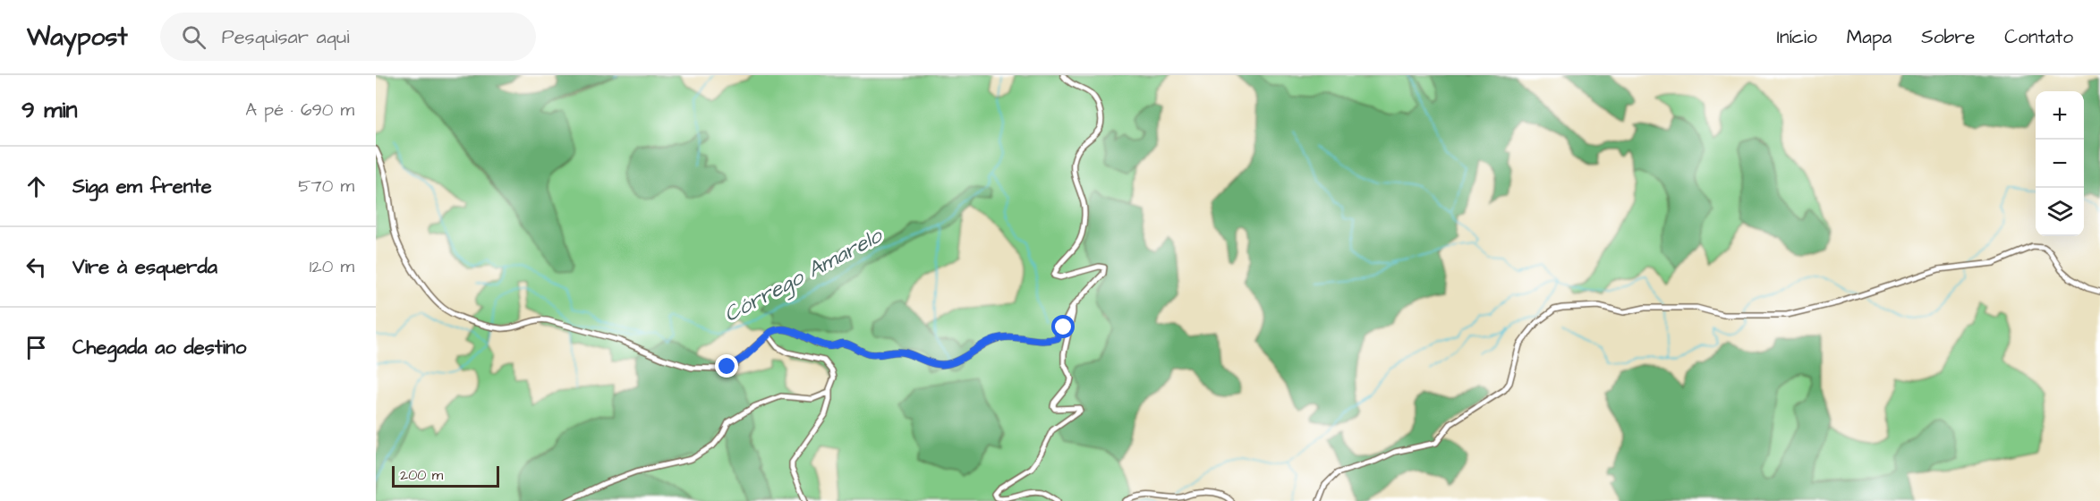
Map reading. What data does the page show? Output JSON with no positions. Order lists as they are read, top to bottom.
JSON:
{
  "water": ["Córrego Amarelo"],
  "scale_bar": "200 m",
  "page": {
    "header": "Waypost",
    "search": "Pesquisar aqui",
    "nav": [
      "Início",
      "Mapa",
      "Sobre",
      "Contato"
    ],
    "heading": ["9 min", "A pé · 690 m"],
    "map_buttons": ["+", "−"],
    "list": [
      ["Siga em frente", "570 m"],
      ["Vire à esquerda", "120 m"],
      "Chegada ao destino"
    ],
    "scale": "200 m"
  }
}
